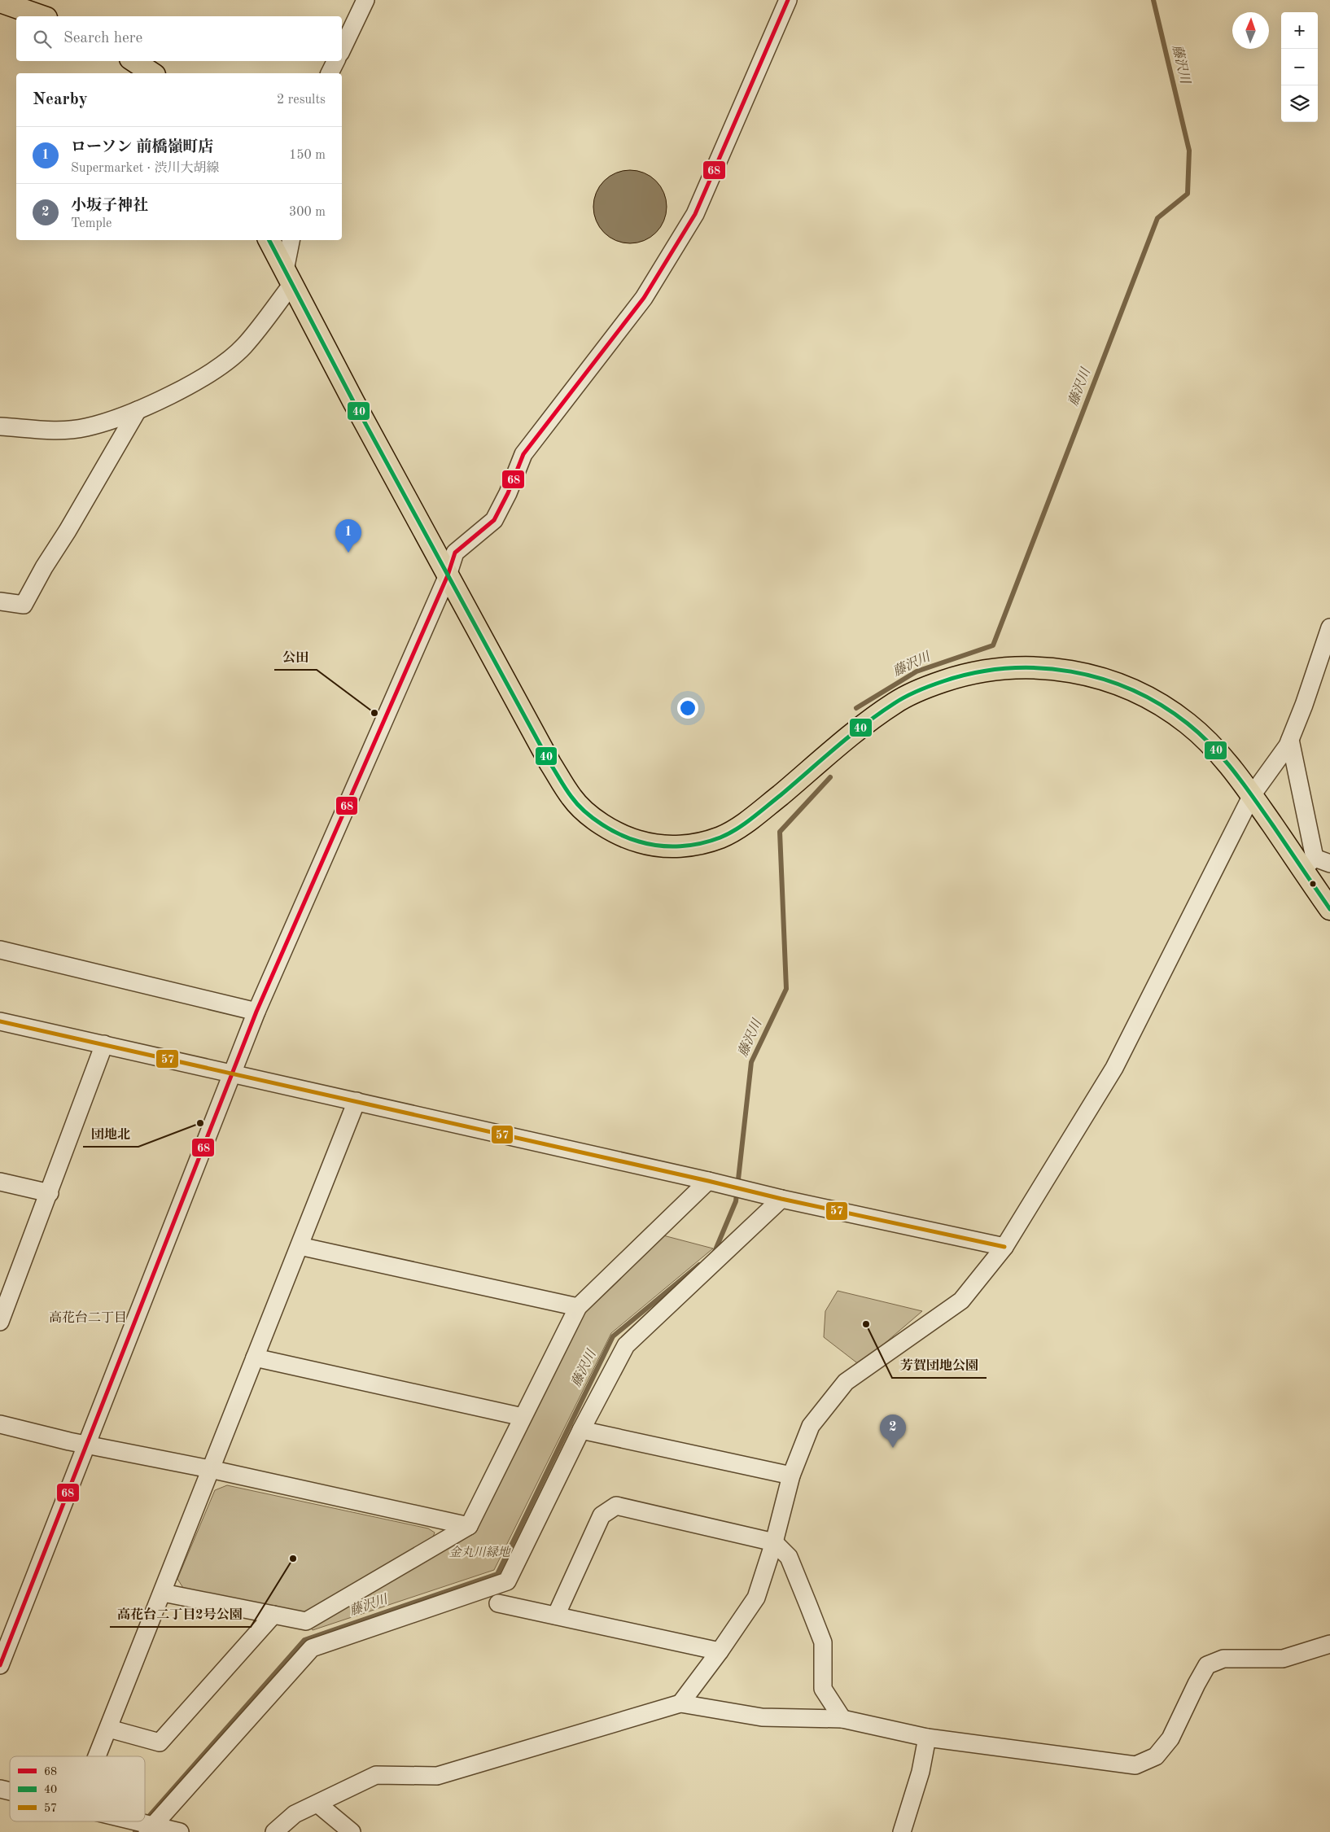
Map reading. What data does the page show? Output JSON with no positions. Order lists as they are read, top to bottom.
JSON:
{
  "districts": ["高花台二丁目"],
  "water": ["藤沢川"],
  "parks": ["金丸川緑地"],
  "places": [
    "公田",
    "団地北",
    "芳賀団地公園",
    "高花台二丁目2号公園"
  ],
  "lines": ["transit line 68", "transit line 40", "transit line 57"],
  "legend": ["68", "40", "57"],
  "north": "top",
  "page": {
    "map_buttons": ["+", "−"],
    "search": "Search here",
    "heading": ["Nearby", "2 results"],
    "list": [
      {
        "mark": "1",
        "name": "ローソン 前橋嶺町店",
        "note": "Supermarket · 渋川大胡線",
        "value": "150 m"
      },
      {
        "mark": "2",
        "name": "小坂子神社",
        "note": "Temple",
        "value": "300 m"
      }
    ],
    "pins": ["1", "2"]
  }
}
